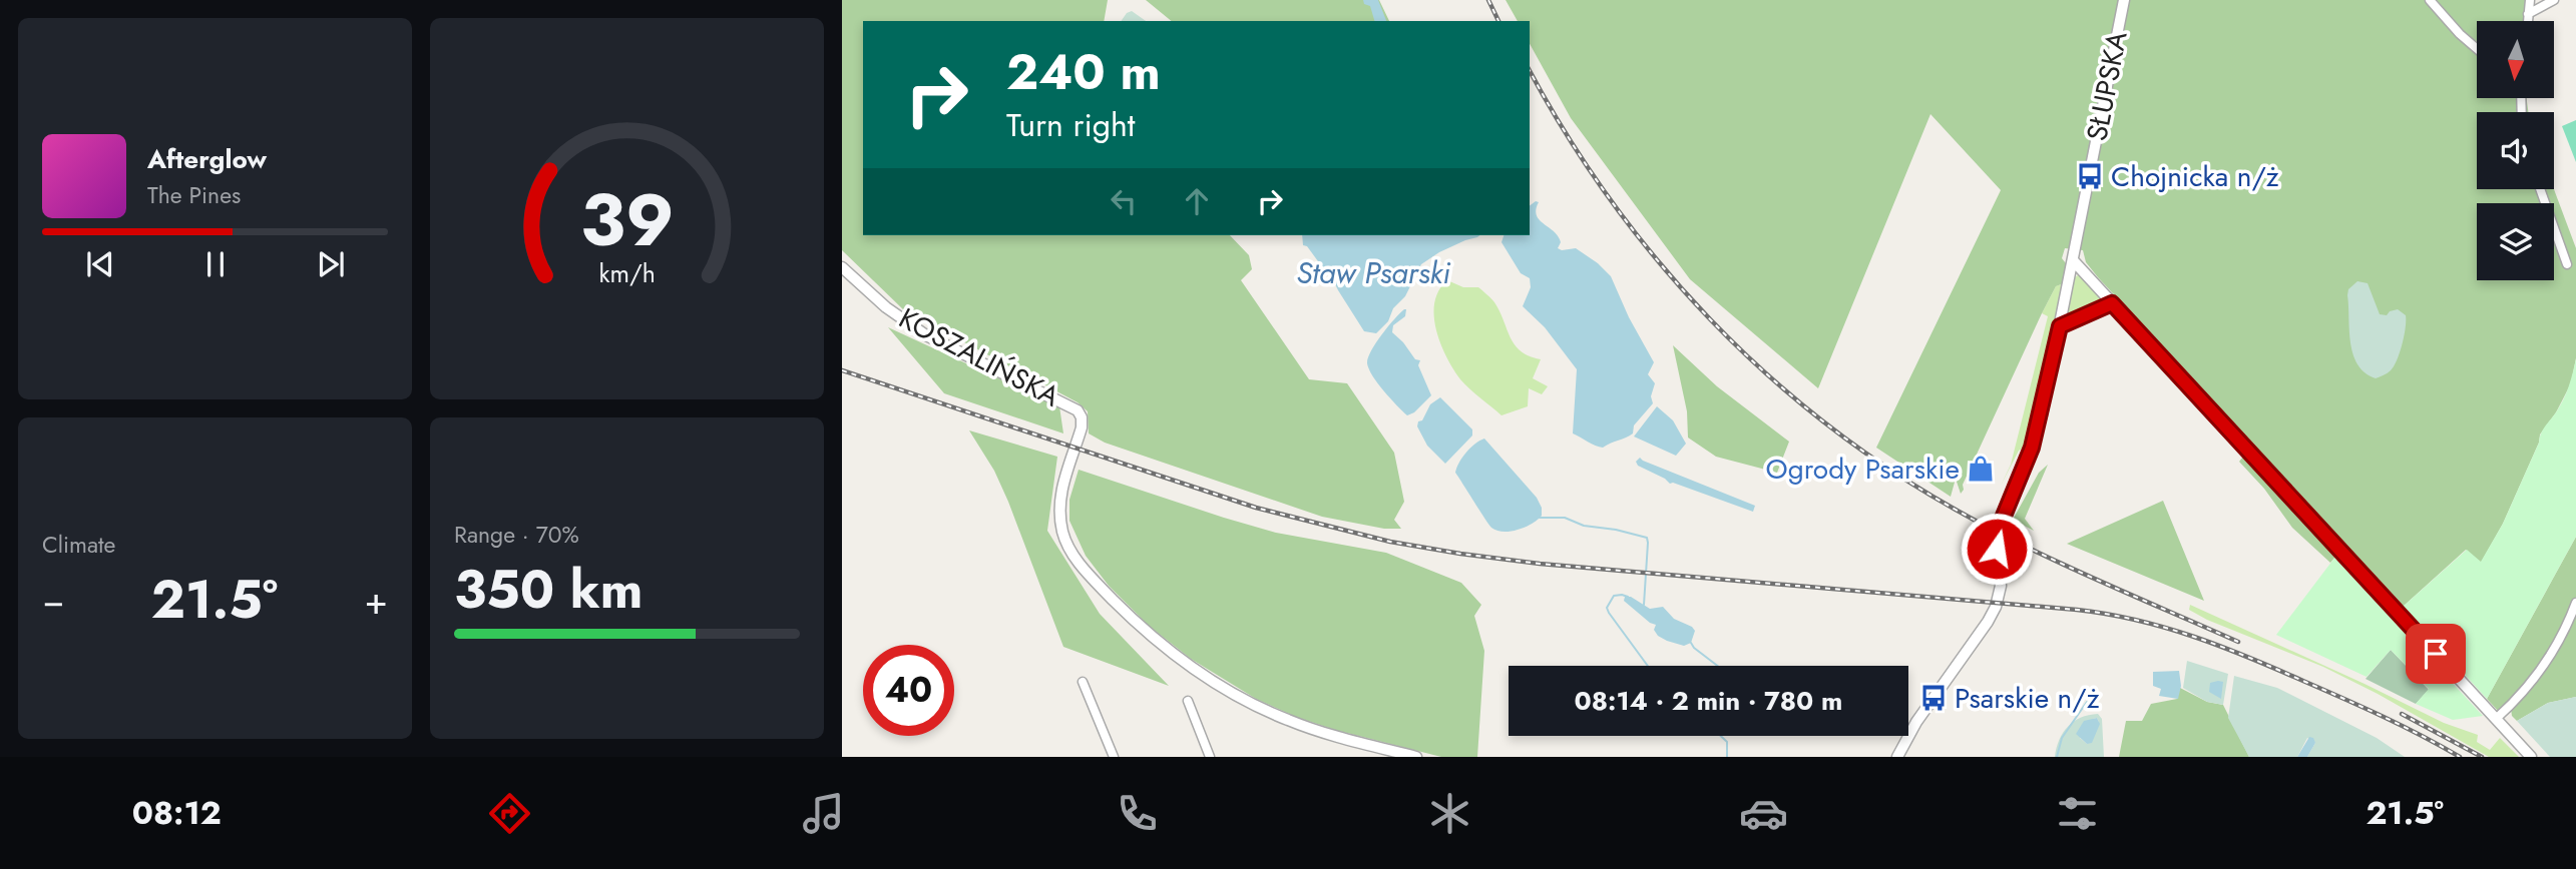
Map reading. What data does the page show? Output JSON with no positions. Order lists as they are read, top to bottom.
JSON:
{
  "streets": {
    "street": ["SŁUPSKA", "KOSZALIŃSKA"]
  },
  "water": ["Staw Psarski"],
  "places": {
    "bus stop": ["Chojnicka n/ż", "Psarskie n/ż"],
    "shop": ["Ogrody Psarskie"]
  },
  "north": "bottom",
  "page": {
    "turn": ["240 m", "Turn right"],
    "song": ["Afterglow", "The Pines"],
    "tile": [
      "Climate",
      ["Range · 70%", "350 km"]
    ],
    "heat": ["−", "21.5°", "+"],
    "limit": "40",
    "trip": "08:14 · 2 min · 780 m",
    "tabs": ["08:12", "21.5°"],
    "gauge": ["39", "km/h"]
  }
}
